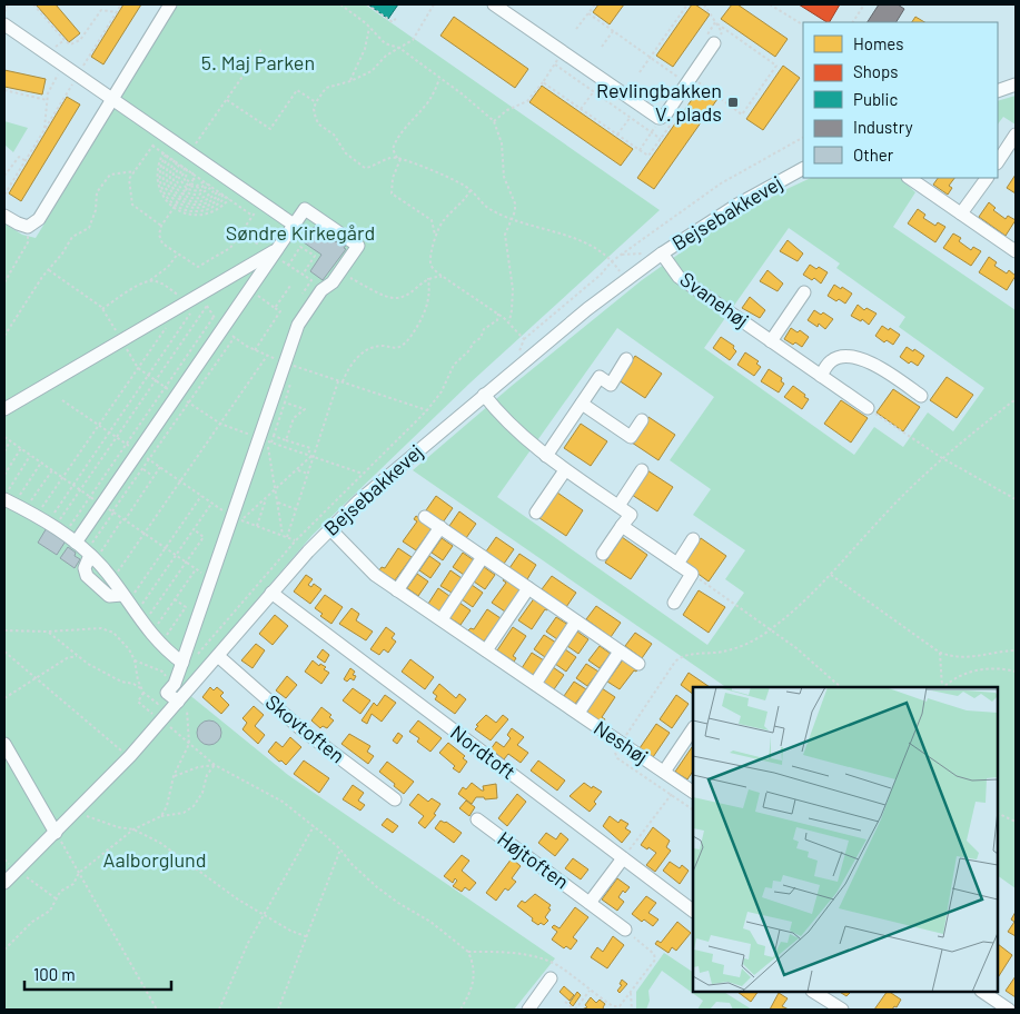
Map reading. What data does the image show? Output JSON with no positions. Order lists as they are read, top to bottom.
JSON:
{
  "streets": {
    "street": [
      "Bejsebakkevej",
      "Svanehøj",
      "Skovtoften",
      "Neshøj",
      "Nordtoft",
      "Højtoften"
    ]
  },
  "crossings": [
    ["Bejsebakkevej", "Svanehøj"],
    ["Bejsebakkevej", "Skovtoften"],
    ["Bejsebakkevej", "Neshøj"],
    ["Bejsebakkevej", "Nordtoft"]
  ],
  "parks": ["5. Maj Parken", "Søndre Kirkegård", "Aalborglund"],
  "places": {
    "transit": ["Revlingbakken V. plads"]
  },
  "legend": [
    "Homes",
    "Shops",
    "Public",
    "Industry",
    "Other"
  ],
  "scale_bar": "100 m"
}
